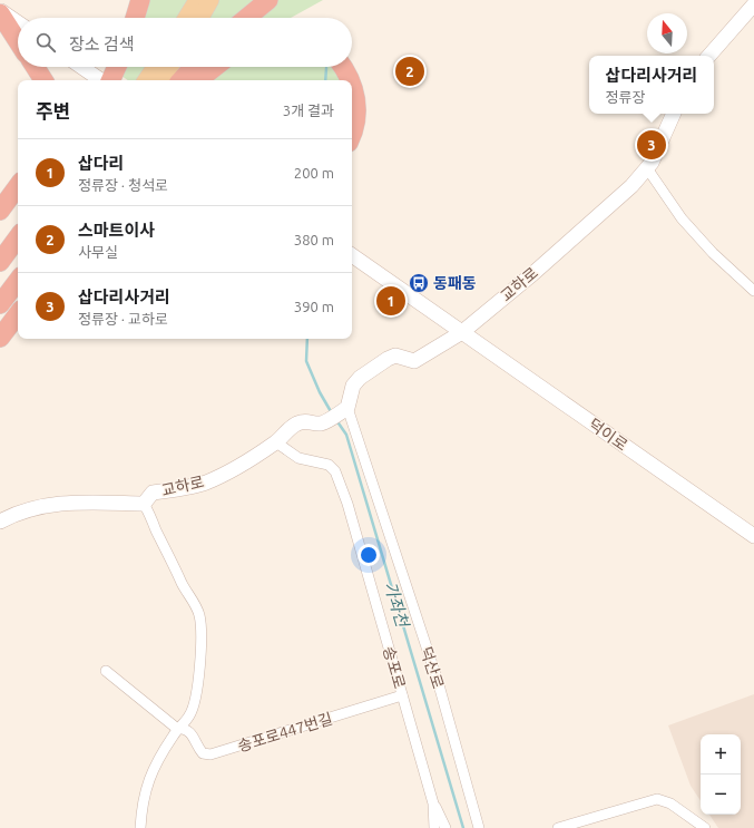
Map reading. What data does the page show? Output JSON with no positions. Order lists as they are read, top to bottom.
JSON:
{
  "streets": {
    "street": [
      "교하로",
      "덕이로",
      "송포로",
      "덕산로",
      "송포로447번길"
    ]
  },
  "crossings": [
    ["교하로", "덕이로"],
    ["교하로", "송포로"],
    ["교하로", "덕산로"],
    ["송포로", "송포로447번길"]
  ],
  "water": ["가좌천"],
  "places": {
    "bus stop": ["동패동"]
  },
  "north": "top",
  "page": {
    "search": "장소 검색",
    "pins": ["2", "3", "1"],
    "popup": ["삽다리사거리", "정류장"],
    "heading": ["주변", "3개 결과"],
    "list": [
      {
        "mark": "1",
        "name": "삽다리",
        "note": "정류장 · 청석로",
        "value": "200 m"
      },
      {
        "mark": "2",
        "name": "스마트이사",
        "note": "사무실",
        "value": "380 m"
      },
      {
        "mark": "3",
        "name": "삽다리사거리",
        "note": "정류장 · 교하로",
        "value": "390 m"
      }
    ],
    "map_buttons": ["+", "−"]
  }
}
